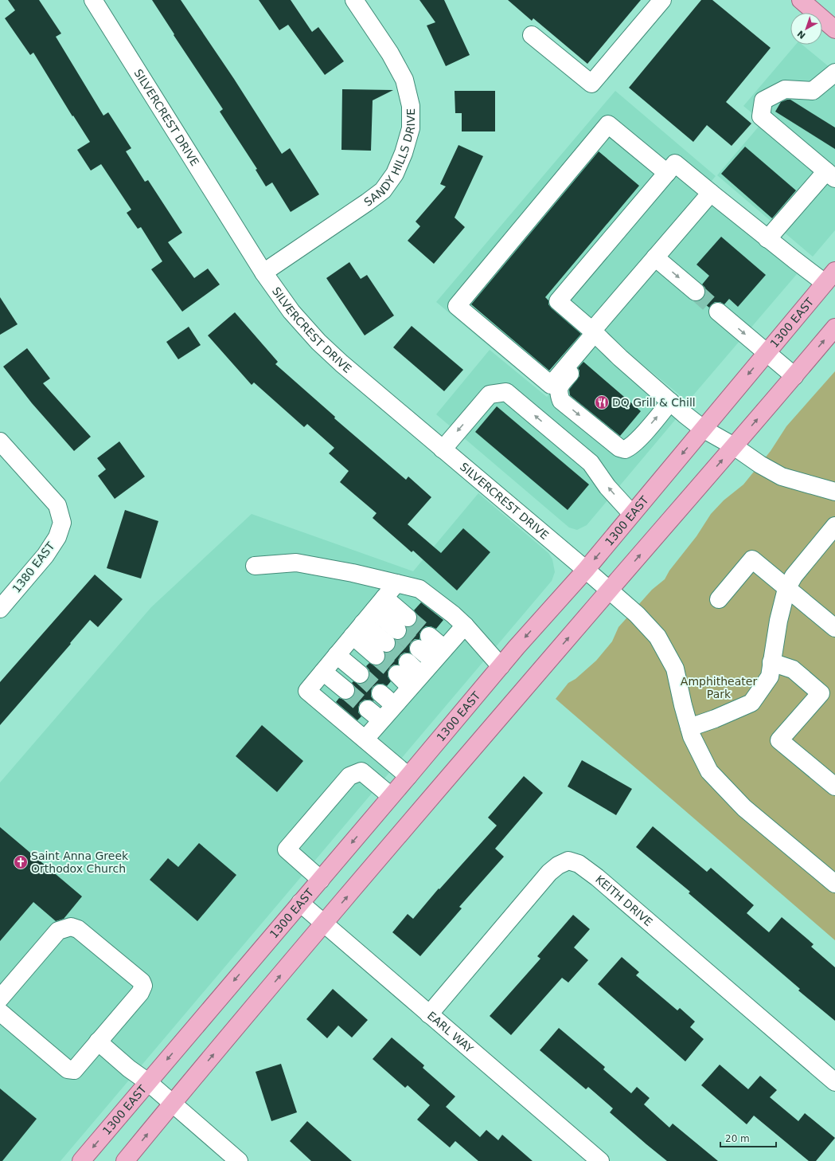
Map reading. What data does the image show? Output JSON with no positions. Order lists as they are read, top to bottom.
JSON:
{
  "streets": {
    "main road": ["1300 EAST"],
    "street": [
      "SILVERCREST DRIVE",
      "SANDY HILLS DRIVE",
      "1380 EAST",
      "KEITH DRIVE",
      "EARL WAY"
    ]
  },
  "crossings": [
    ["SILVERCREST DRIVE", "SANDY HILLS DRIVE"],
    ["SILVERCREST DRIVE", "1300 EAST"],
    ["1300 EAST", "EARL WAY"],
    ["KEITH DRIVE", "EARL WAY"]
  ],
  "parks": ["Amphitheater Park"],
  "places": {
    "restaurant": ["DQ Grill & Chill"],
    "church": ["Saint Anna Greek Orthodox Church"]
  },
  "scale_bar": "20 m",
  "north": "bottom left"
}
